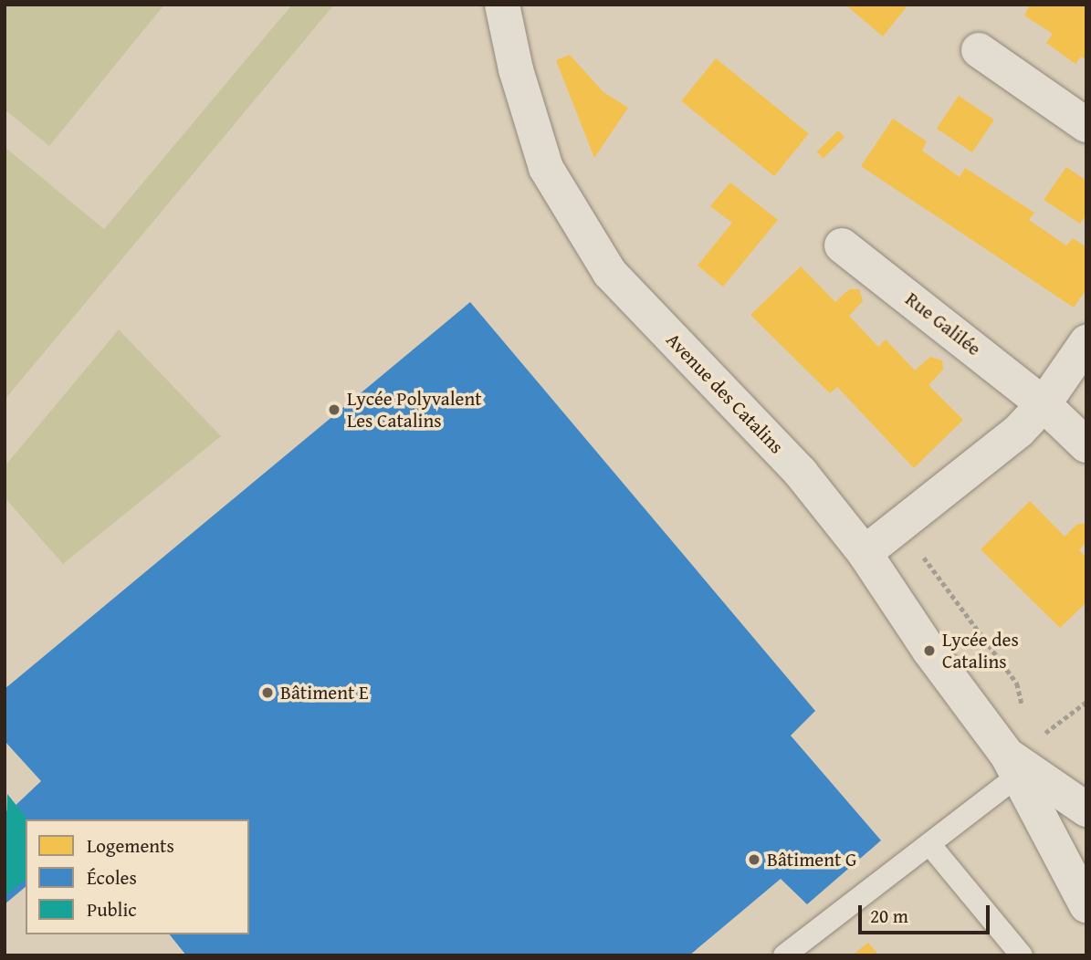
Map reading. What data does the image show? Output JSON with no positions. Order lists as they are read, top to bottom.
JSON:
{
  "streets": {
    "street": ["Rue Galilée", "Avenue des Catalins"]
  },
  "places": [
    "Lycée Polyvalent Les Catalins",
    "Lycée des Catalins",
    "Bâtiment E",
    "Bâtiment G"
  ],
  "legend": ["Logements", "Écoles", "Public"],
  "scale_bar": "20 m"
}
